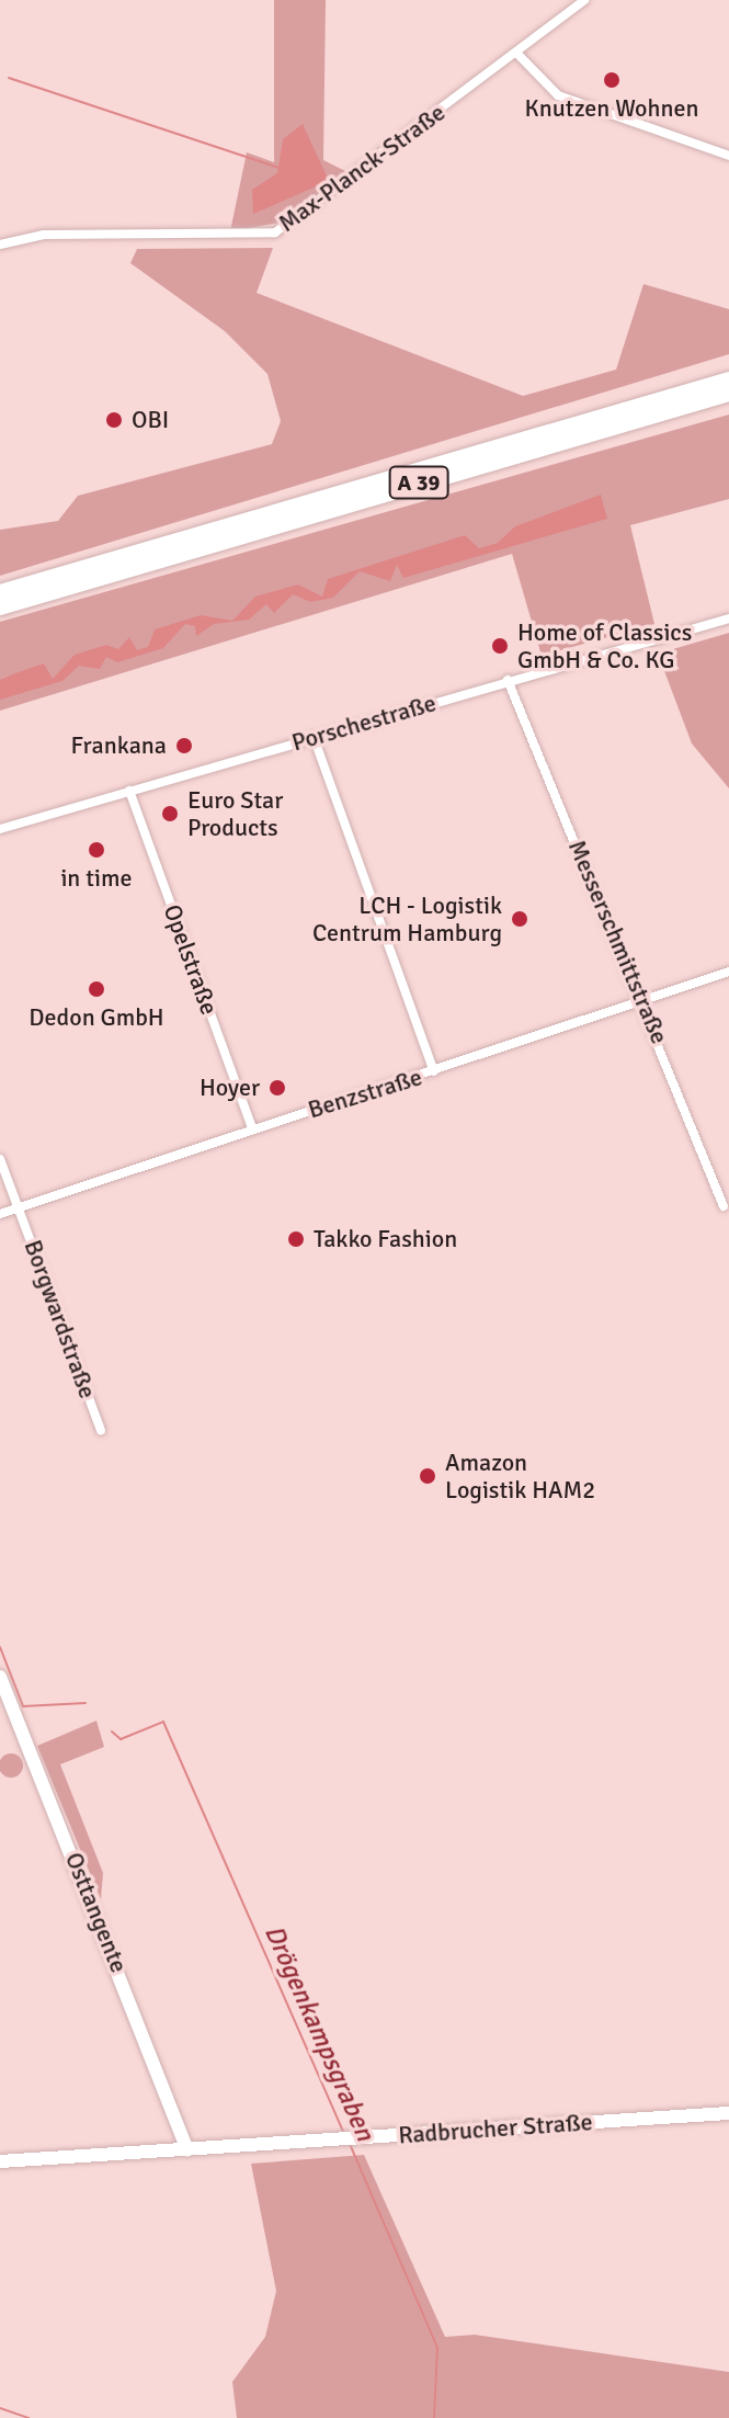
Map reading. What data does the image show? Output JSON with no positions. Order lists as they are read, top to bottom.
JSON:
{
  "streets": {
    "highway": ["A 39"],
    "street": [
      "Max-Planck-Straße",
      "Porschestraße",
      "Messerschmittstraße",
      "Opelstraße",
      "Benzstraße",
      "Borgwardstraße",
      "Osttangente",
      "Radbrucher Straße"
    ]
  },
  "crossings": [
    ["Porschestraße", "Messerschmittstraße"],
    ["Porschestraße", "Opelstraße"],
    ["Messerschmittstraße", "Benzstraße"],
    ["Opelstraße", "Benzstraße"],
    ["Benzstraße", "Borgwardstraße"],
    ["Osttangente", "Radbrucher Straße"]
  ],
  "water": ["Drögenkampsgraben"],
  "places": [
    "Knutzen Wohnen",
    "OBI",
    "Home of Classics GmbH & Co. KG",
    "Frankana",
    "Euro Star Products",
    "in time",
    "LCH - Logistik Centrum Hamburg",
    "Dedon GmbH",
    "Hoyer",
    "Takko Fashion",
    "Amazon Logistik HAM2"
  ]
}
